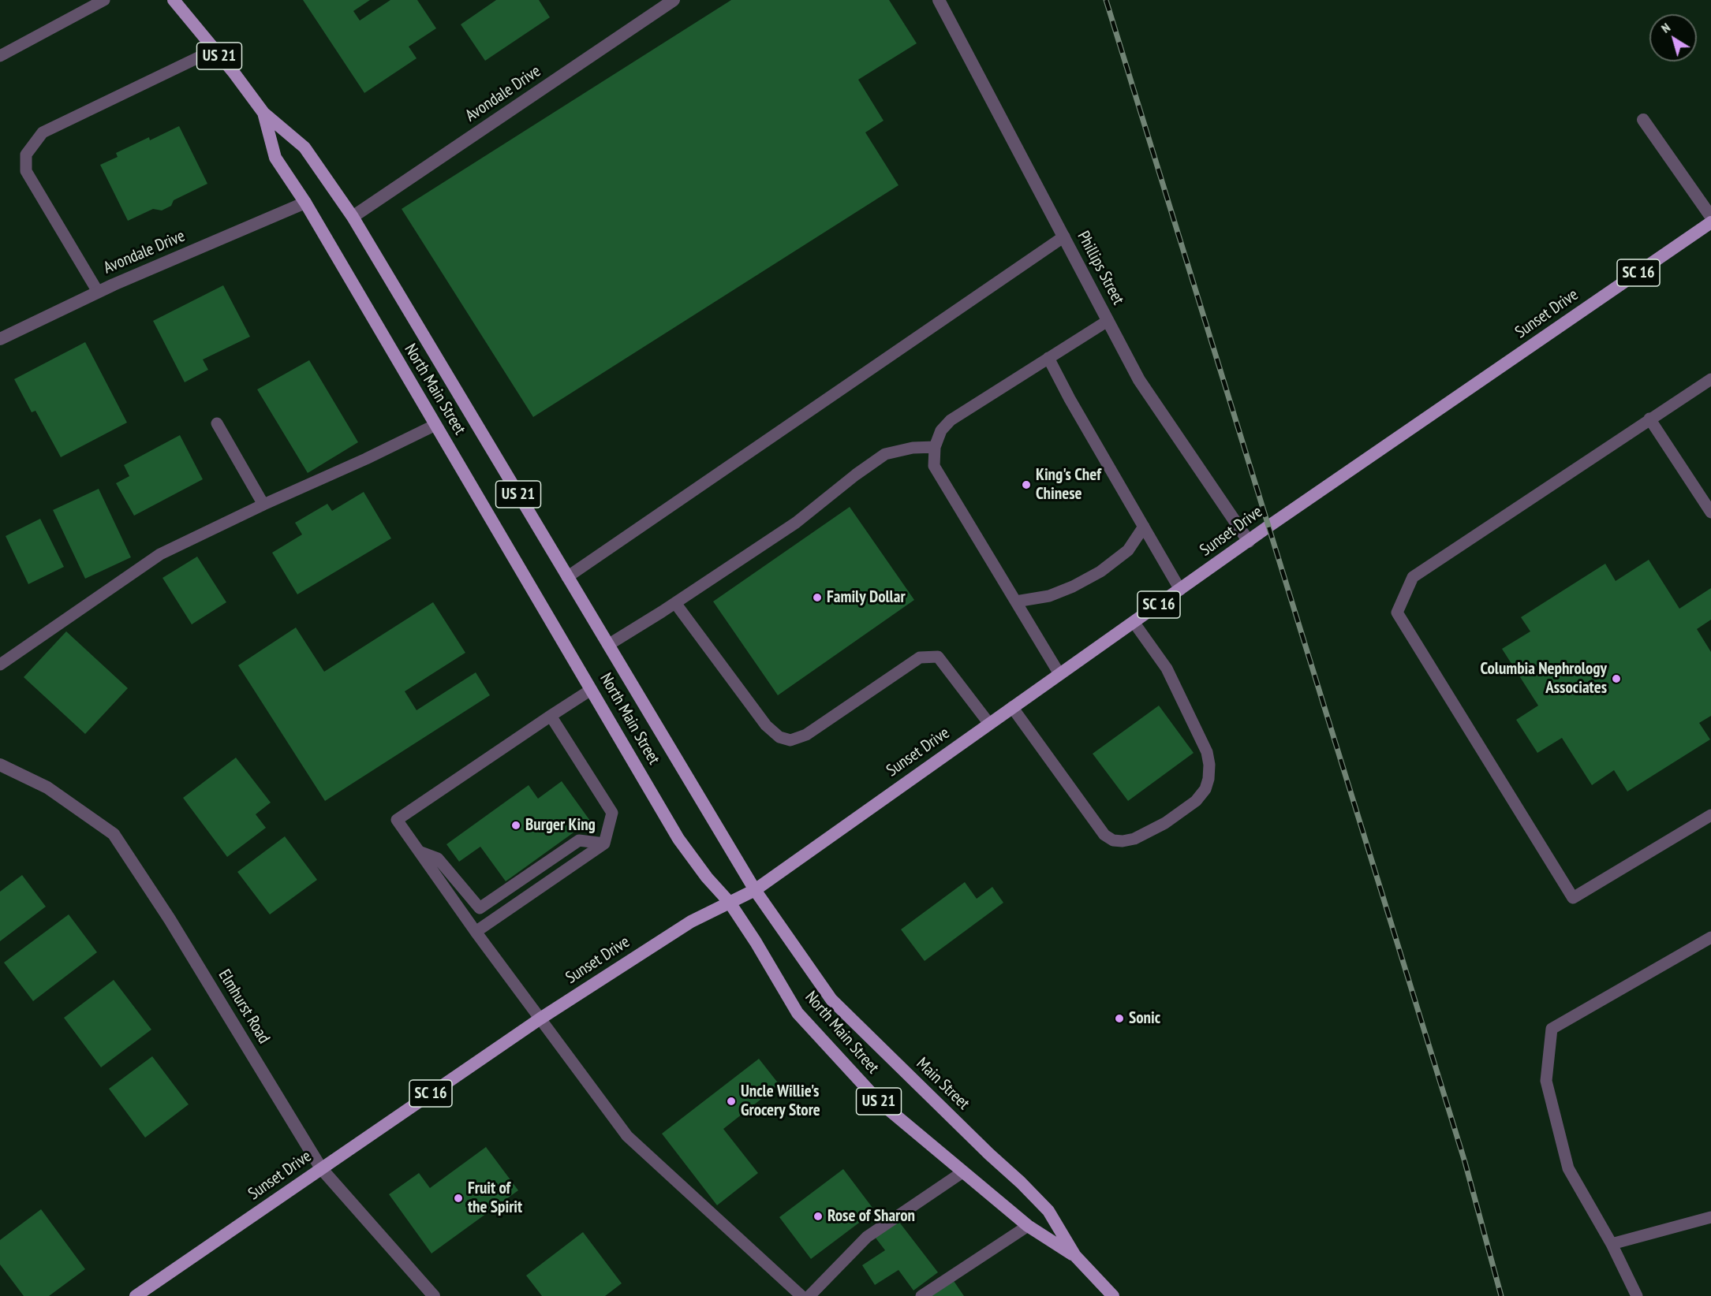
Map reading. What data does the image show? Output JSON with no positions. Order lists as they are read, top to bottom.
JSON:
{
  "streets": {
    "main road": [
      "US 21",
      "SC 16",
      "Sunset Drive",
      "North Main Street",
      "Main Street"
    ],
    "street": ["Avondale Drive", "Phillips Street", "Elmhurst Road"]
  },
  "crossings": [
    ["Avondale Drive", "North Main Street"],
    ["Phillips Street", "Sunset Drive"],
    ["Sunset Drive", "North Main Street"],
    ["Sunset Drive", "Elmhurst Road"],
    ["Sunset Drive", "Main Street"],
    ["North Main Street", "Main Street"]
  ],
  "places": [
    "King's Chef Chinese",
    "Family Dollar",
    "Columbia Nephrology Associates",
    "Burger King",
    "Sonic",
    "Uncle Willie's Grocery Store",
    "Fruit of the Spirit",
    "Rose of Sharon"
  ],
  "north": "top left"
}
